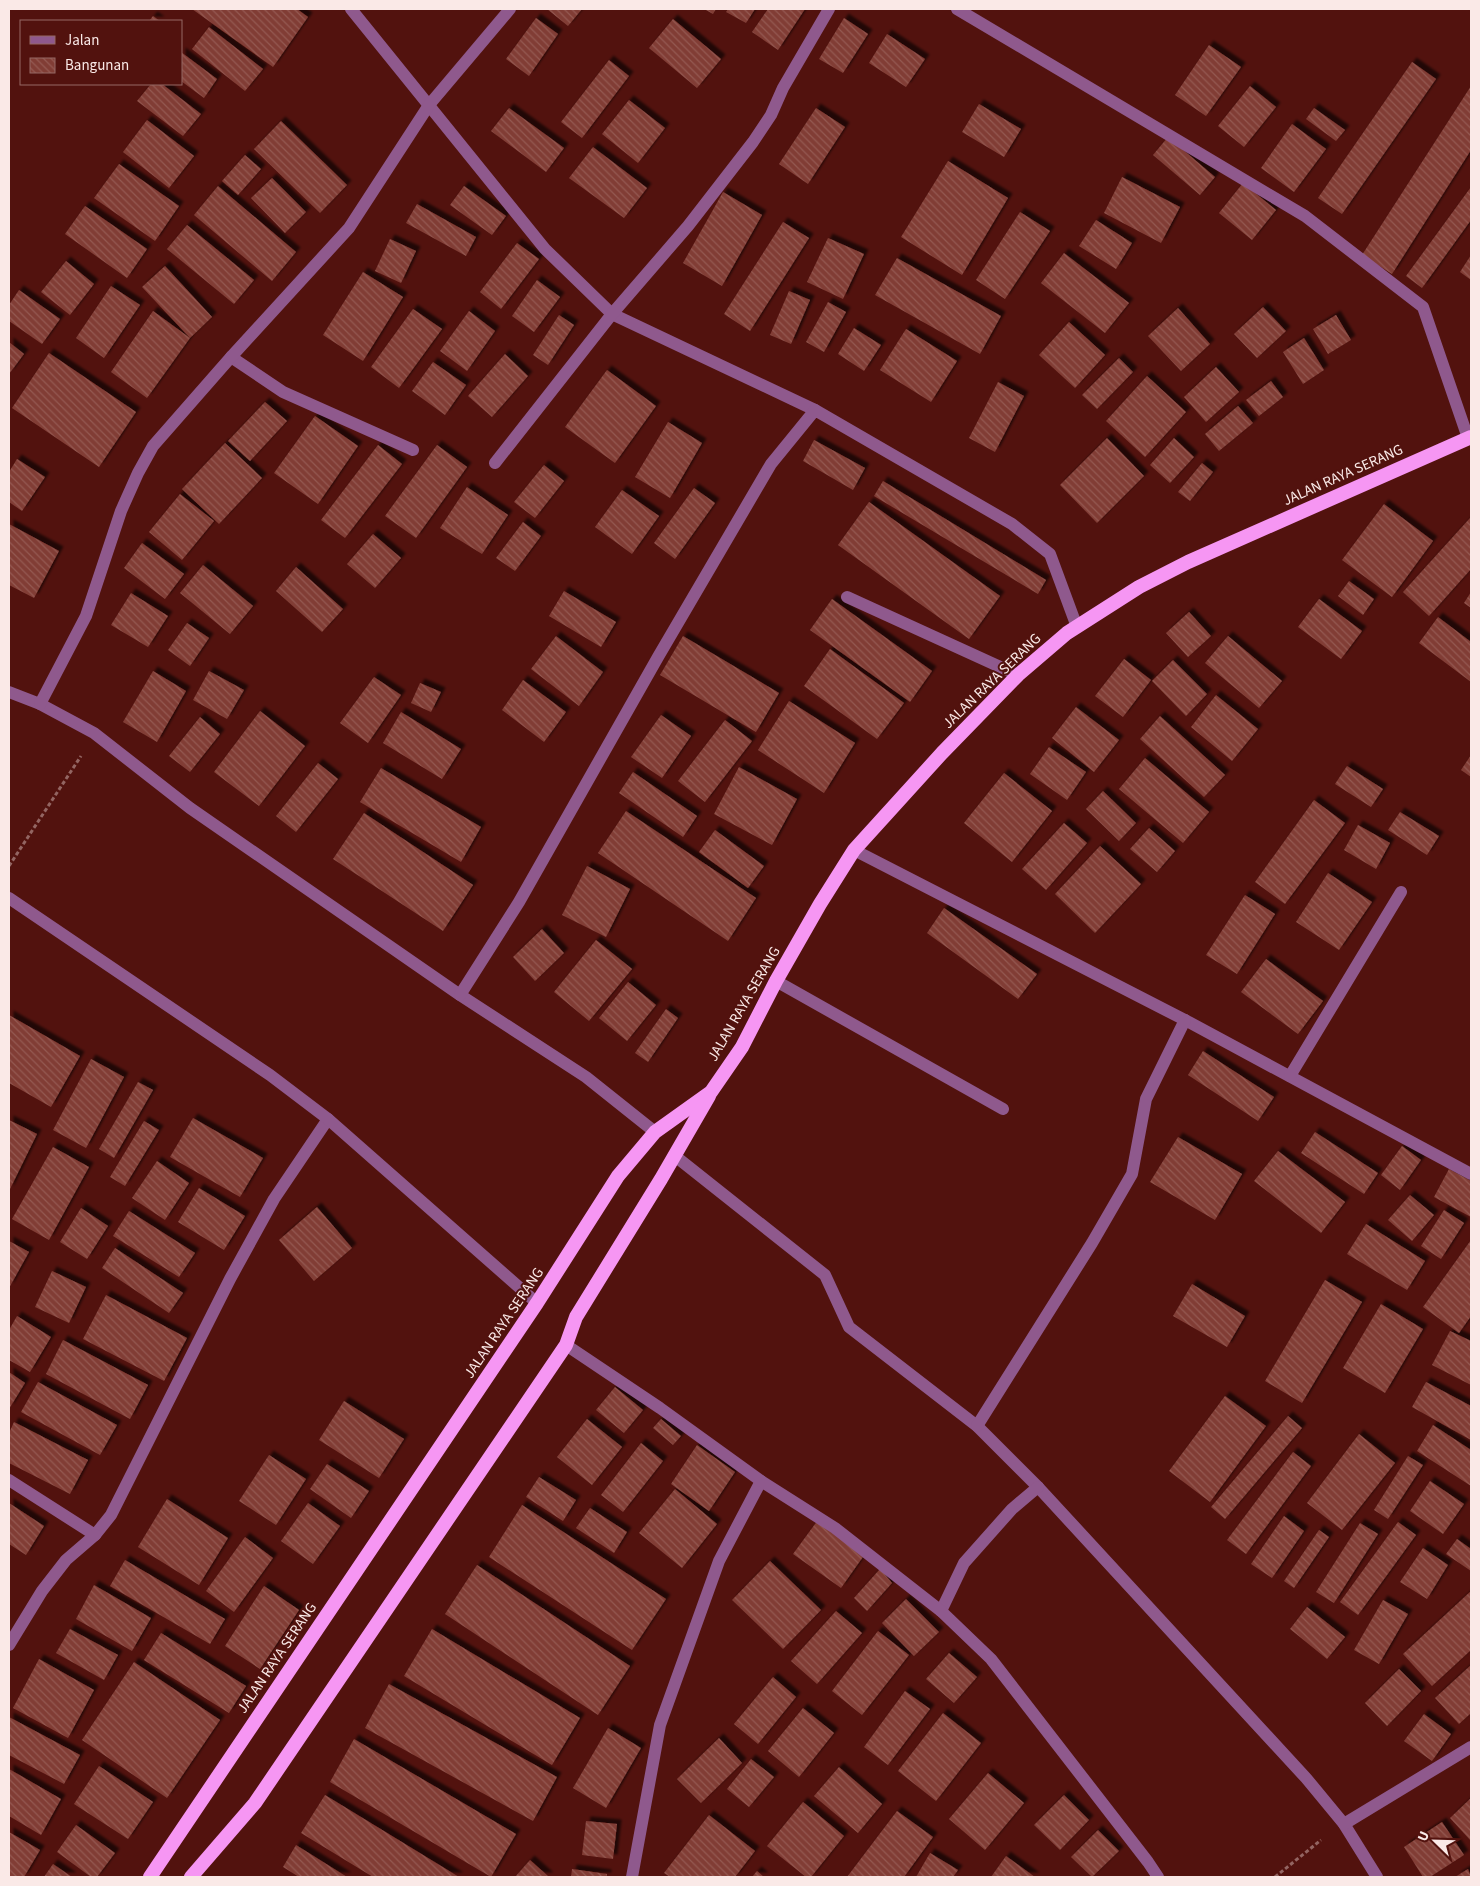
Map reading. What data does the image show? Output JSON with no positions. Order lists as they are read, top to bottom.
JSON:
{
  "streets": {
    "highway": ["JALAN RAYA SERANG"]
  },
  "legend": ["Jalan", "Bangunan"],
  "north": "top left"
}
